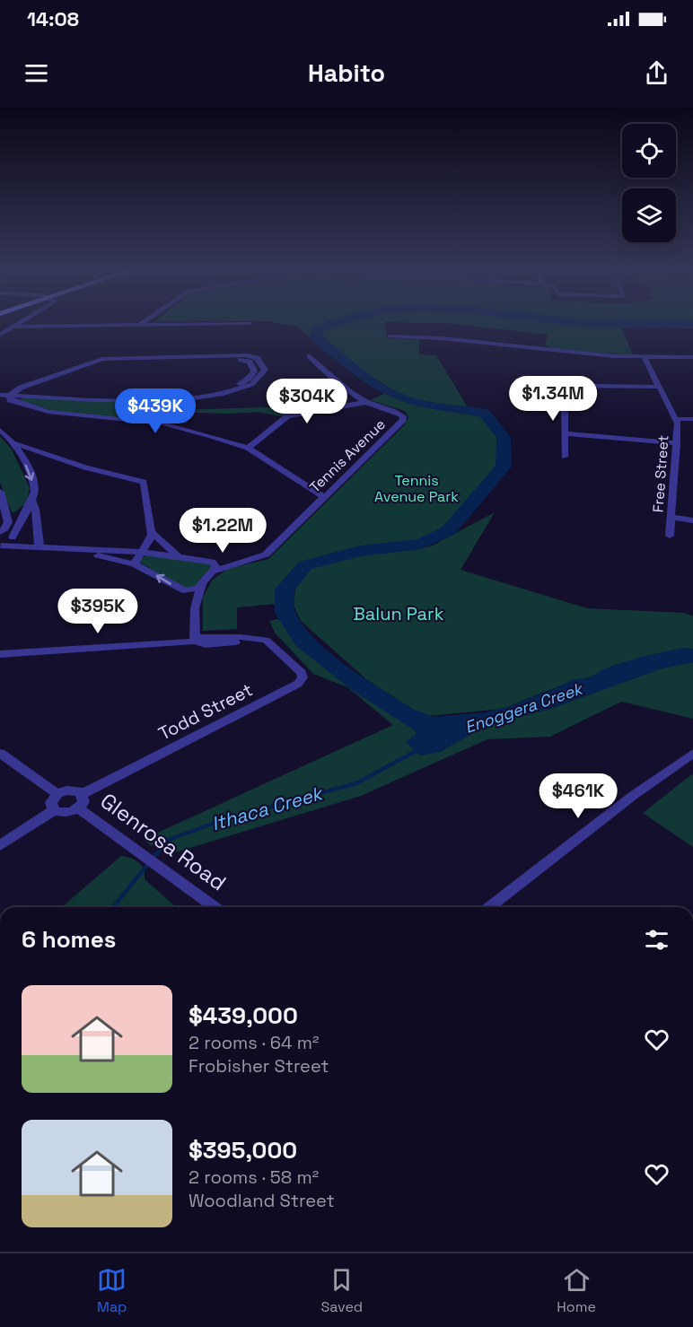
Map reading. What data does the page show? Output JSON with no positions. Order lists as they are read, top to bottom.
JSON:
{
  "streets": {
    "street": [
      "Tennis Avenue",
      "Free Street",
      "Todd Street",
      "Glenrosa Road"
    ]
  },
  "crossings": [
    ["Todd Street", "Glenrosa Road"]
  ],
  "water": ["Enoggera Creek", "Ithaca Creek"],
  "parks": ["Tennis Avenue Park", "Balun Park"],
  "page": {
    "status": "14:08",
    "header": "Habito",
    "price": [
      "$1.34M",
      "$304K",
      "$439K",
      "$1.22M",
      "$395K",
      "$461K"
    ],
    "heading": "6 homes",
    "list": [
      {
        "name": "$439,000",
        "note": "2 rooms · 64 m² · Frobisher Street"
      },
      {
        "name": "$395,000",
        "note": "2 rooms · 58 m² · Woodland Street"
      }
    ],
    "tabs": ["Map", "Saved", "Home"]
  }
}
